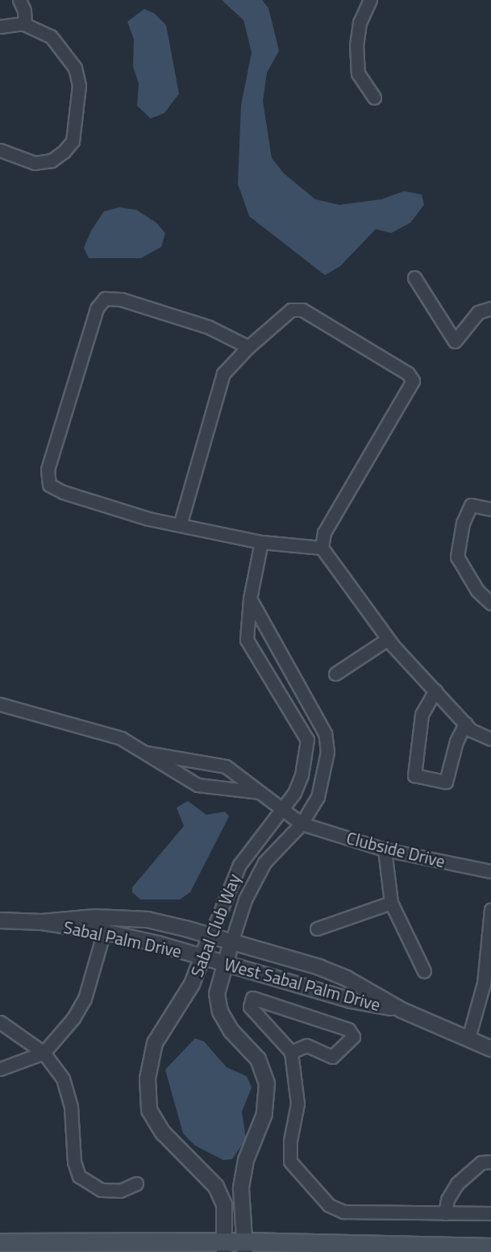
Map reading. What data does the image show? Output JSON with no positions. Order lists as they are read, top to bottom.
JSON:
{
  "streets": {
    "street": [
      "Clubside Drive",
      "Sabal Club Way",
      "Sabal Palm Drive",
      "West Sabal Palm Drive"
    ]
  },
  "crossings": [
    ["Clubside Drive", "Sabal Club Way"],
    ["Sabal Club Way", "Sabal Palm Drive"],
    ["Sabal Club Way", "West Sabal Palm Drive"],
    ["Sabal Palm Drive", "West Sabal Palm Drive"]
  ]
}
